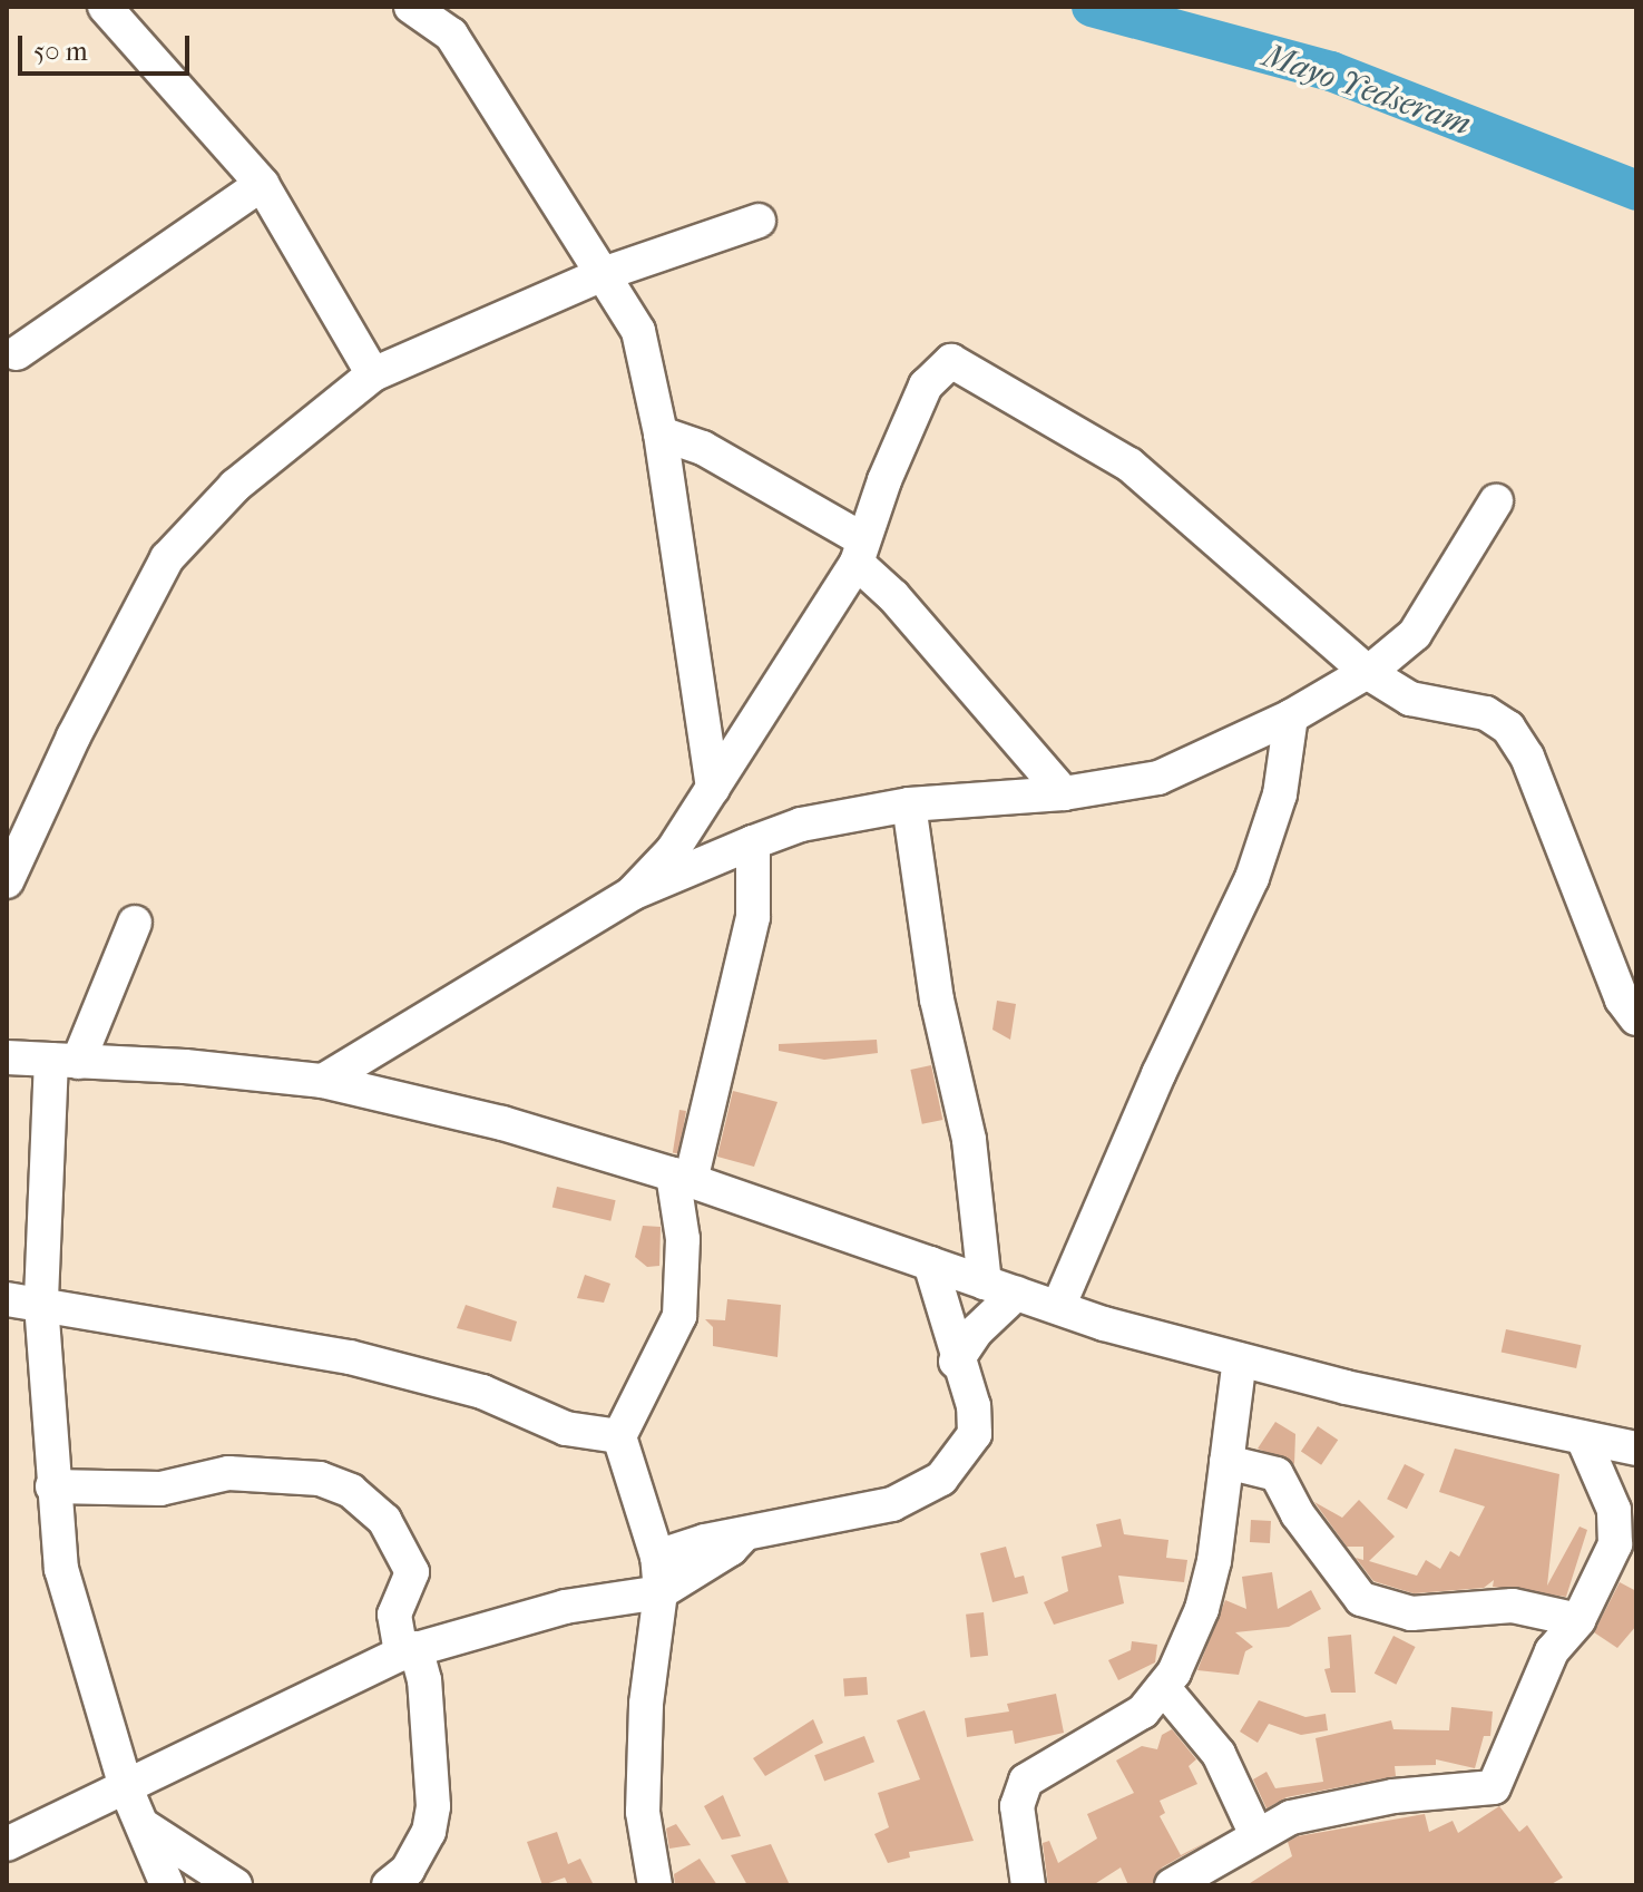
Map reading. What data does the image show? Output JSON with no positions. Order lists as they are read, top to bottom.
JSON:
{
  "water": ["Mayo Yedseram"],
  "scale_bar": "50 m"
}
